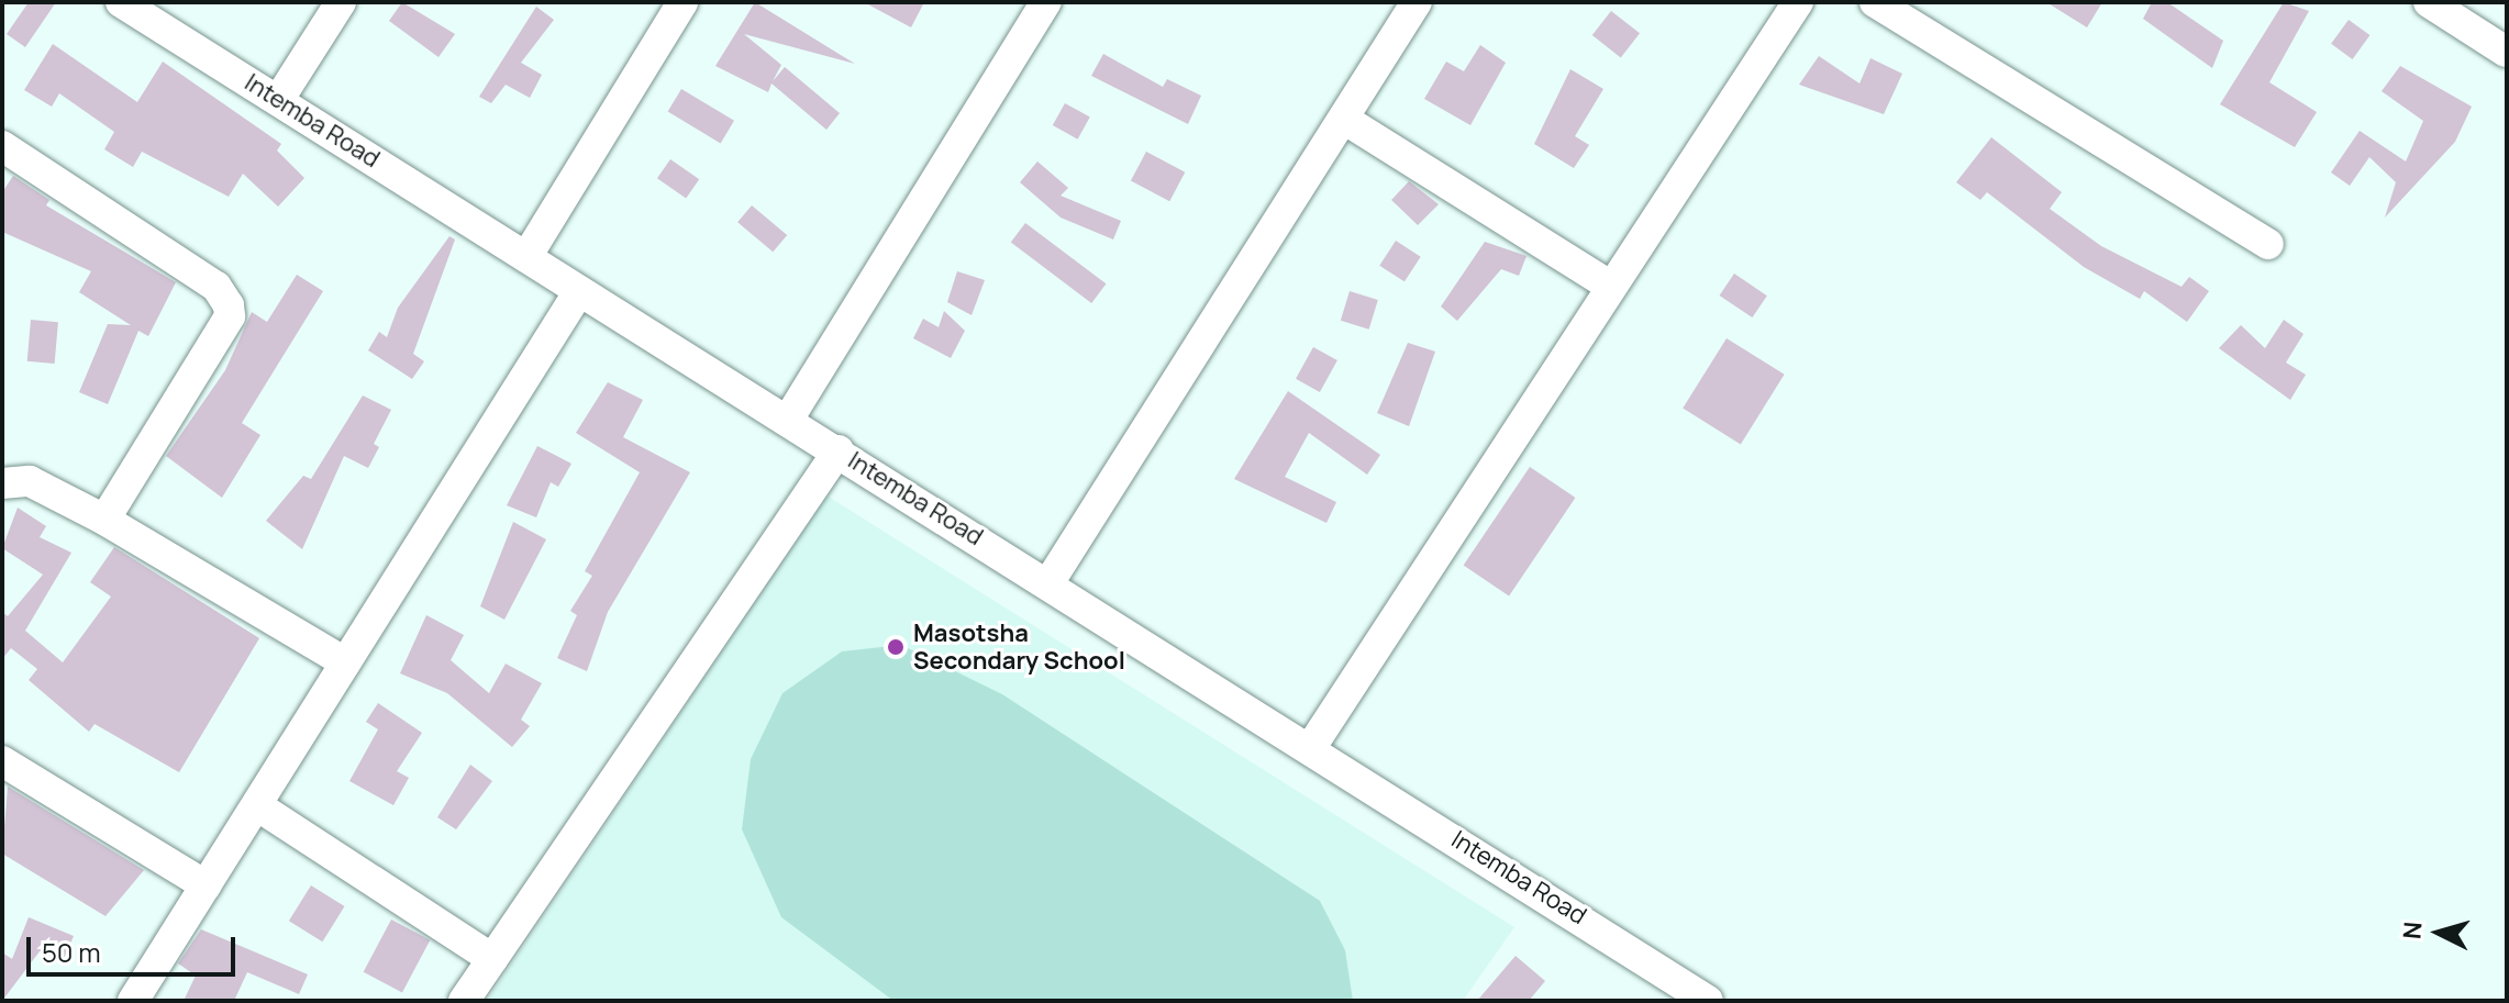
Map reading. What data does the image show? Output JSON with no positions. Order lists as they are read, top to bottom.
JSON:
{
  "streets": {
    "street": ["Intemba Road"]
  },
  "places": ["Masotsha Secondary School"],
  "scale_bar": "50 m",
  "north": "left"
}
